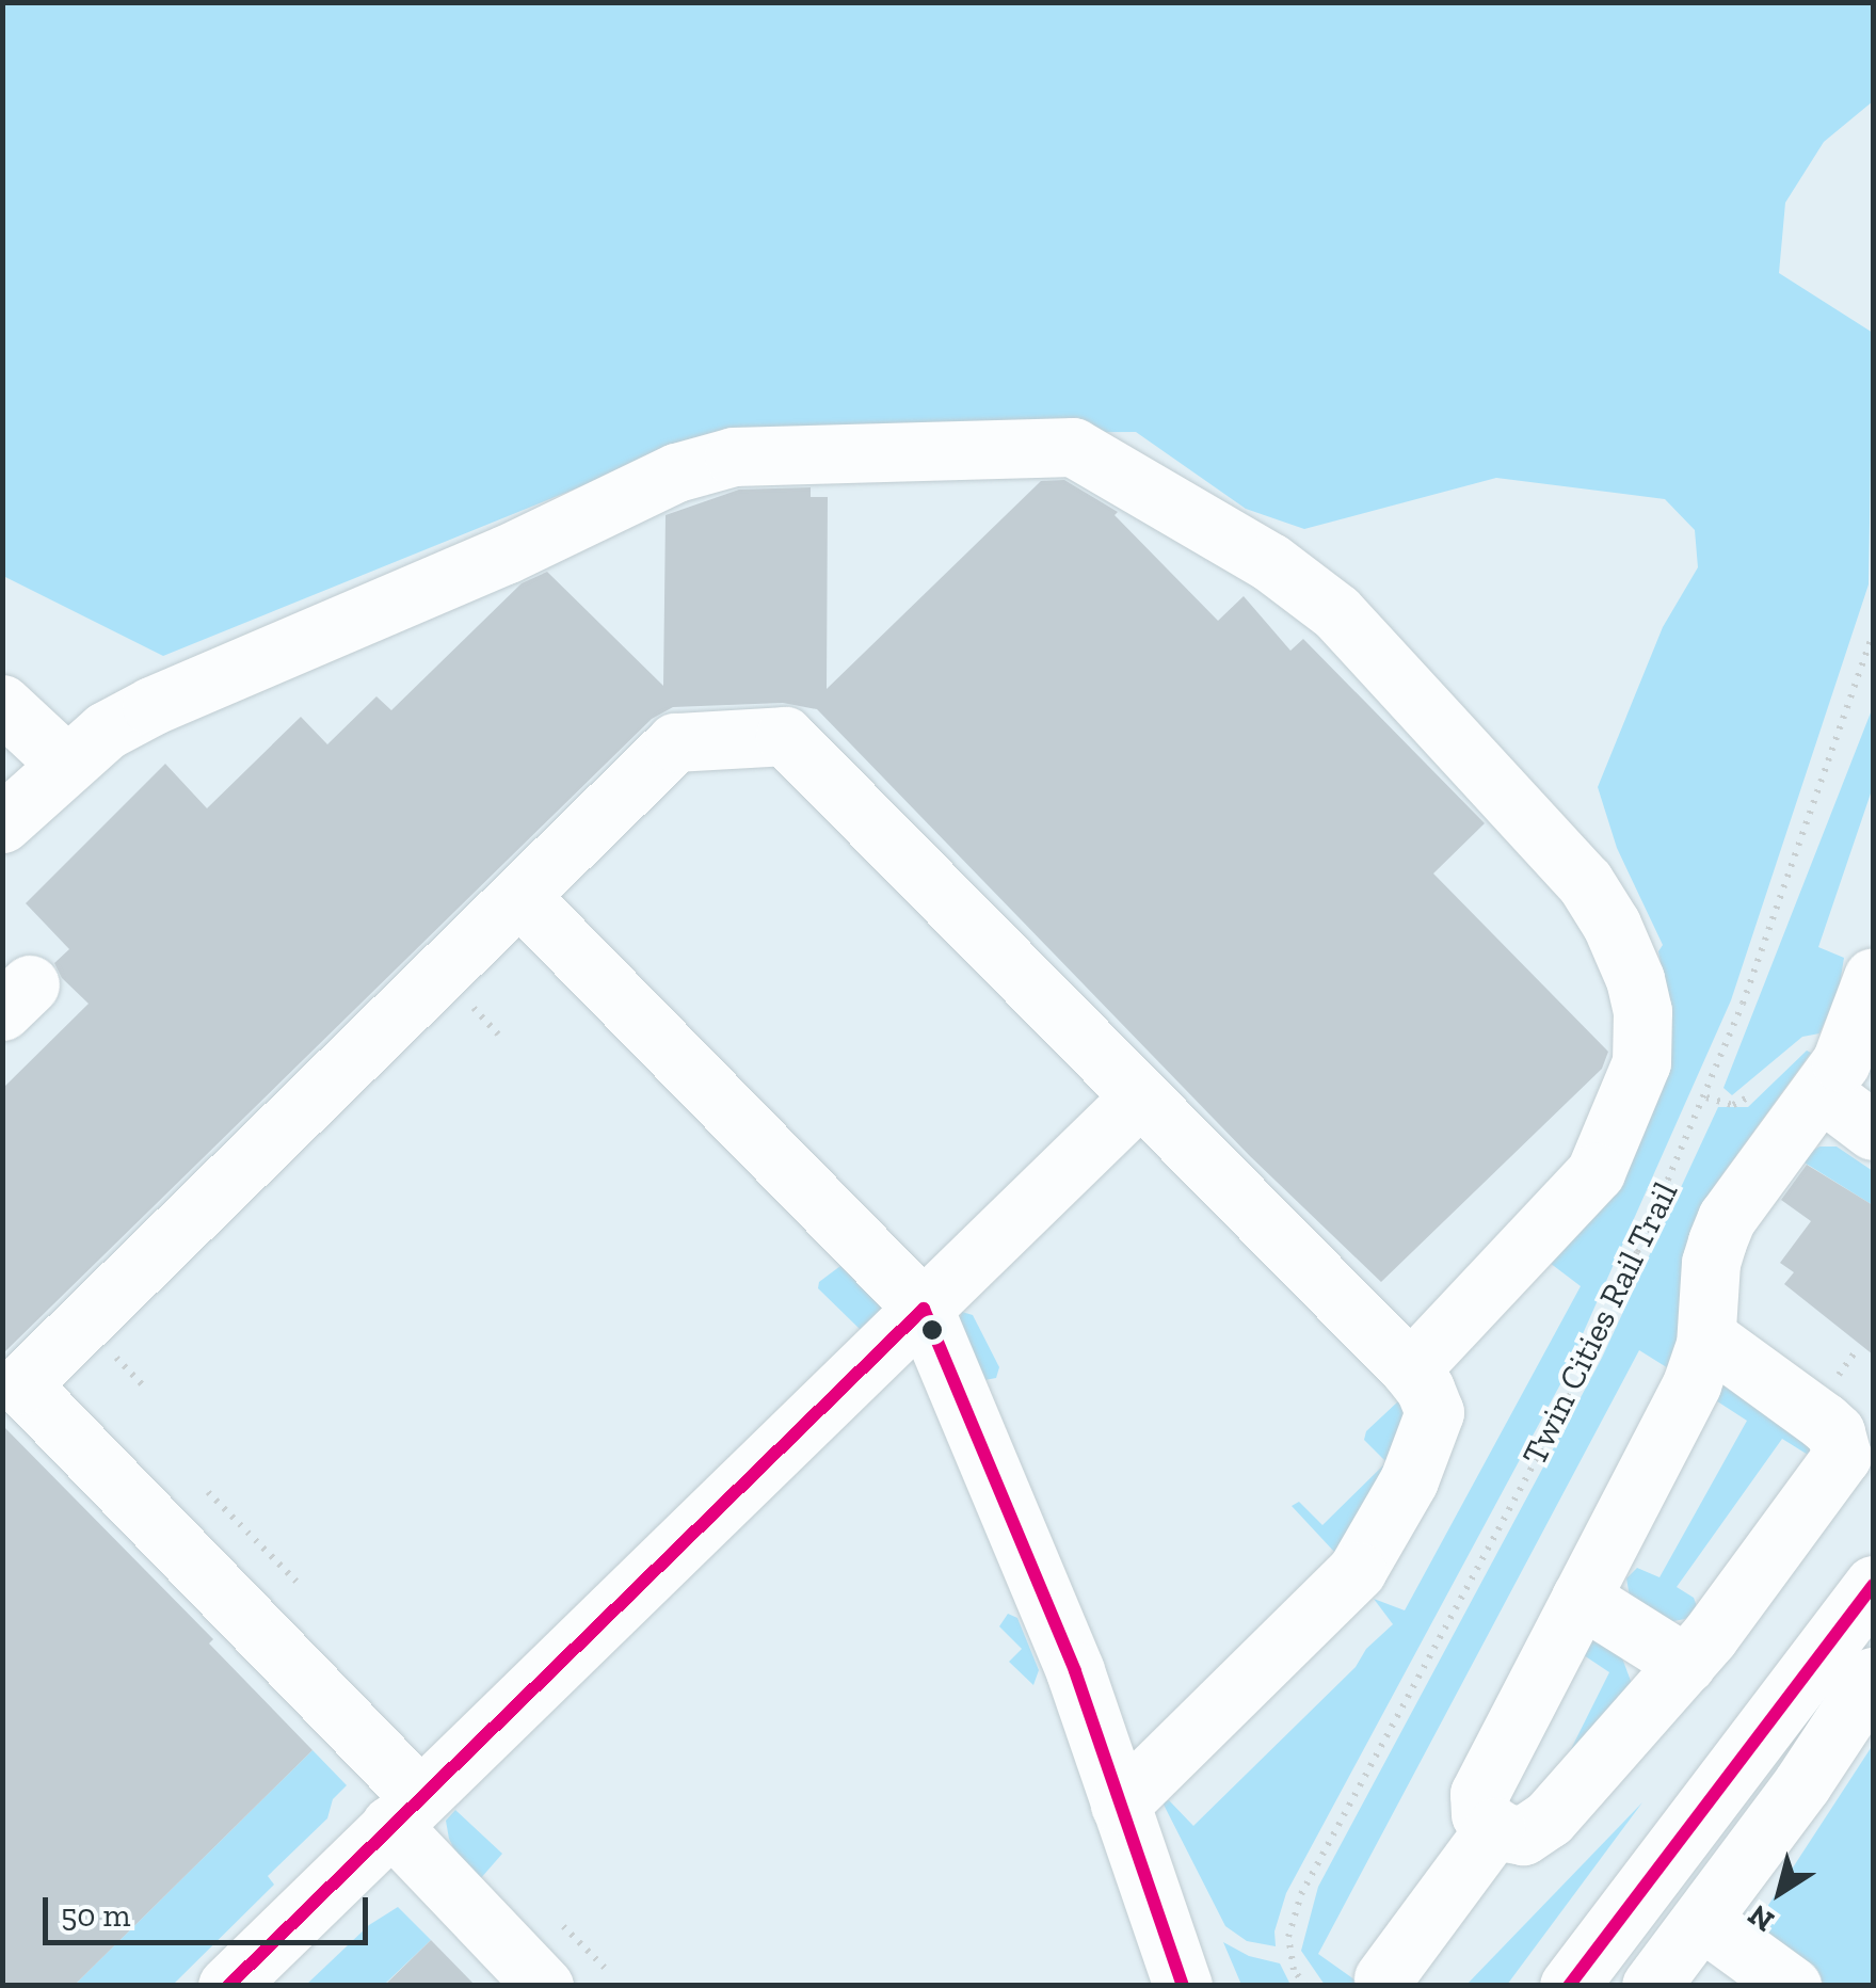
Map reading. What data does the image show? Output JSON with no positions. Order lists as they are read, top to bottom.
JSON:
{
  "streets": {
    "path": ["Twin Cities Rail Trail"]
  },
  "scale_bar": "50 m",
  "north": "bottom left"
}
